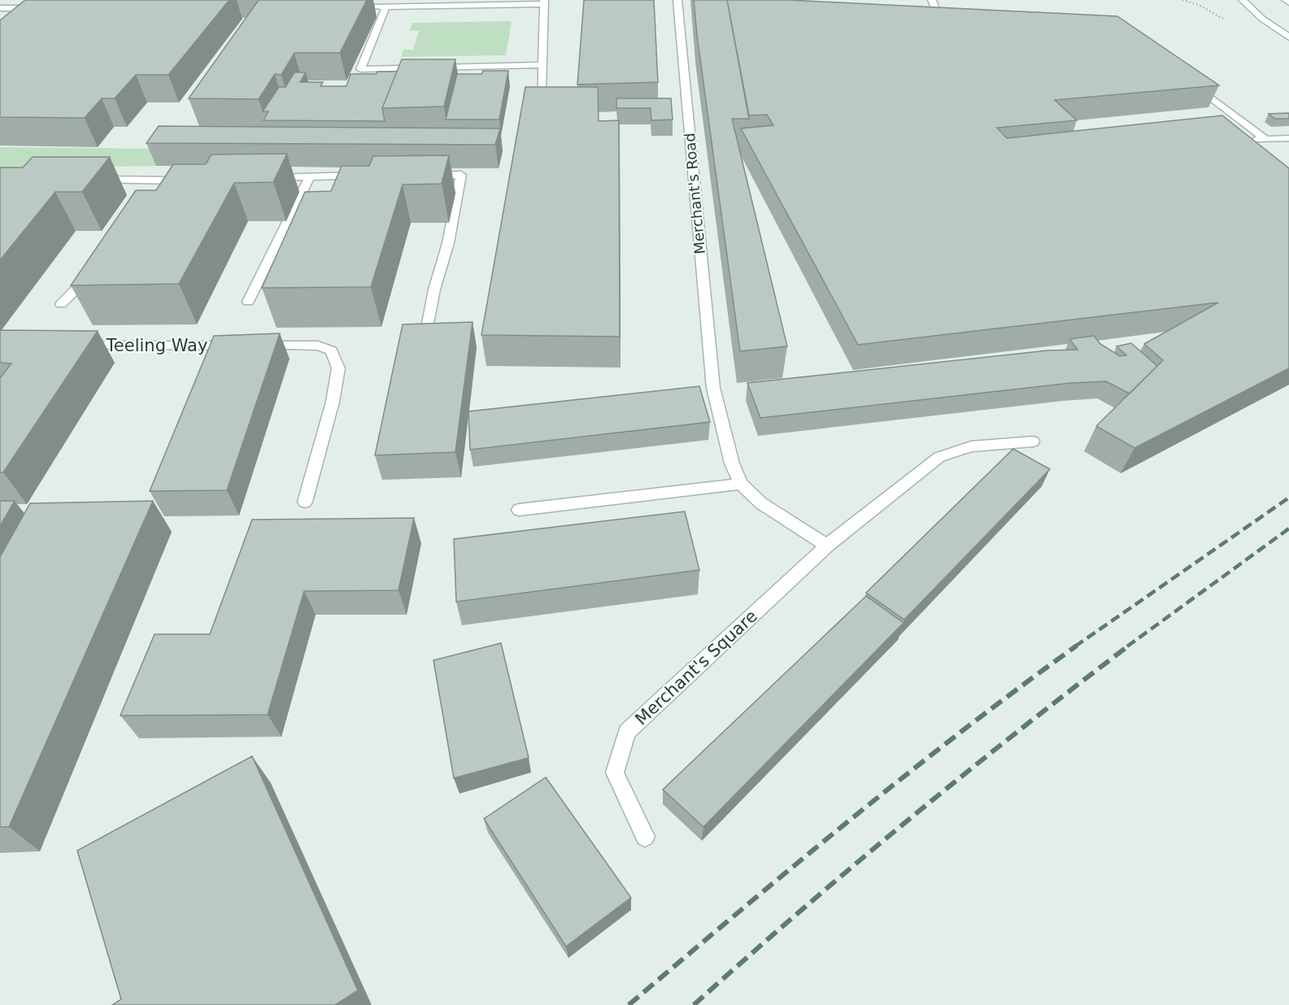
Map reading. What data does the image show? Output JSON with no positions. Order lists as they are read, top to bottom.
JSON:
{
  "streets": {
    "street": ["Merchant's Road", "Teeling Way", "Merchant's Square"]
  }
}
